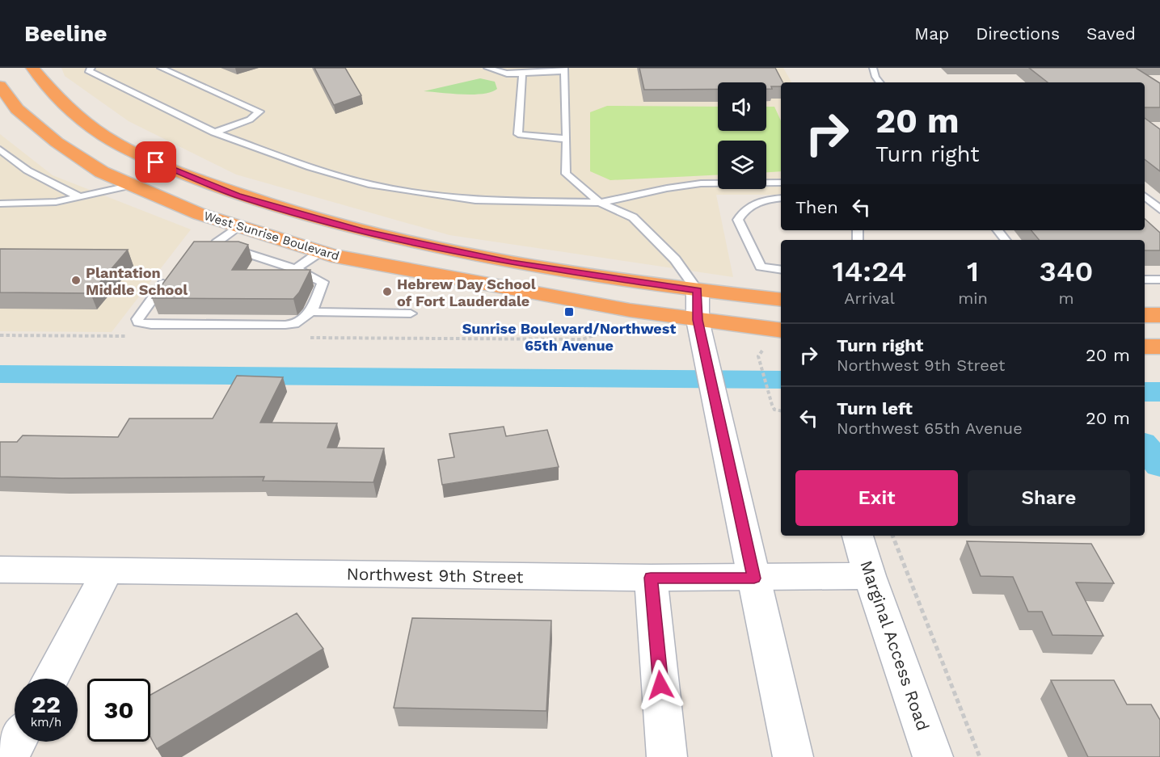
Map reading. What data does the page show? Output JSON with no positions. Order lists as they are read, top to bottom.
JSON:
{
  "streets": {
    "highway": ["West Sunrise Boulevard"],
    "street": ["Northwest 9th Street", "Marginal Access Road"]
  },
  "crossings": [
    ["Northwest 9th Street", "Marginal Access Road"]
  ],
  "places": {
    "other": ["Plantation Middle School", "Hebrew Day School of Fort Lauderdale"],
    "transit": ["Sunrise Boulevard/Northwest 65th Avenue"]
  },
  "page": {
    "header": "Beeline",
    "nav": ["Map", "Directions", "Saved"],
    "turn": ["20 m", "Turn right"],
    "then": "Then",
    "eta": [
      "14:24",
      "Arrival",
      "1",
      "min",
      "340",
      "m"
    ],
    "list": [
      {
        "name": "Turn right",
        "note": "Northwest 9th Street",
        "value": "20 m"
      },
      {
        "name": "Turn left",
        "note": "Northwest 65th Avenue",
        "value": "20 m"
      }
    ],
    "buttons": ["Exit", "Share"],
    "speed": "22 km/h",
    "limit": "30"
  }
}
